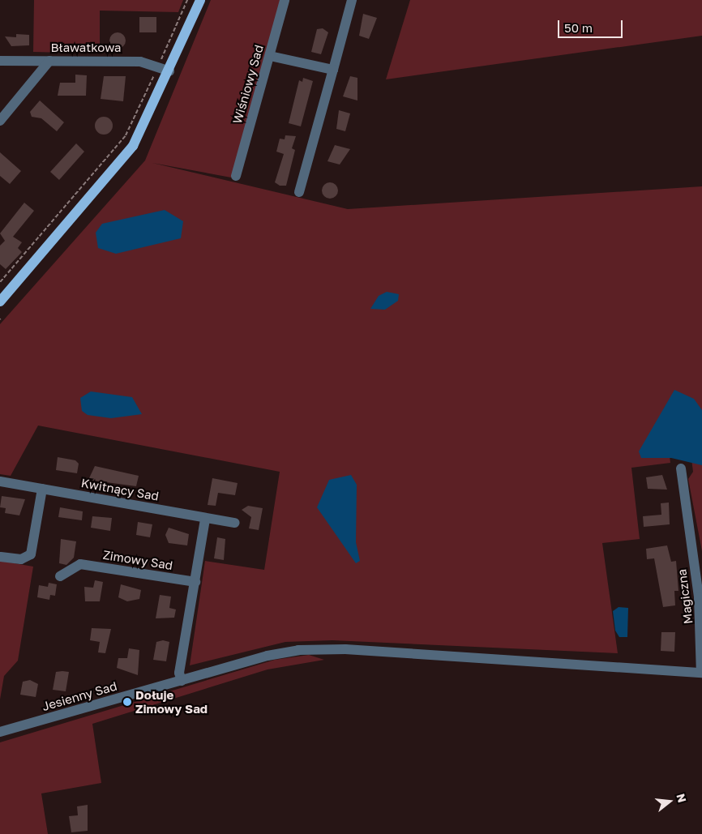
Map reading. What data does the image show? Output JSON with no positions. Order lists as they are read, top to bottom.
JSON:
{
  "streets": {
    "street": [
      "Bławatkowa",
      "Wiśniowy Sad",
      "Kwitnący Sad",
      "Zimowy Sad",
      "Magiczna",
      "Jesienny Sad"
    ]
  },
  "crossings": [
    ["Magiczna", "Jesienny Sad"]
  ],
  "places": ["Dołuje Zimowy Sad"],
  "scale_bar": "50 m",
  "north": "right"
}
